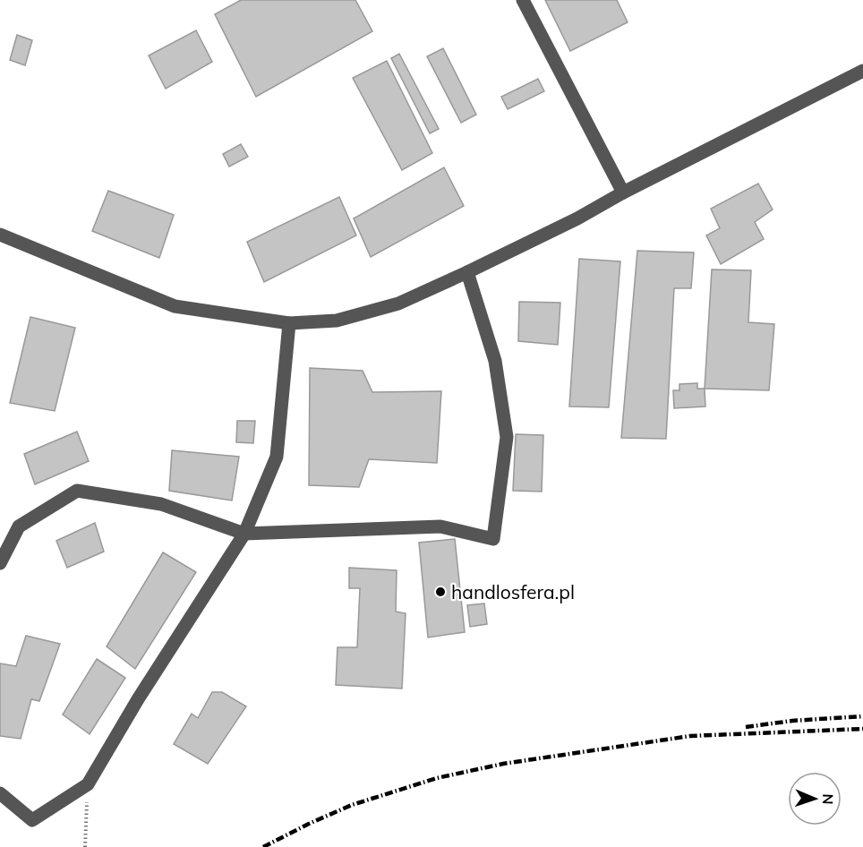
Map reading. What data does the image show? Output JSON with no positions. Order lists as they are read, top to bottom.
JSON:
{
  "places": ["handlosfera.pl"],
  "north": "right"
}
